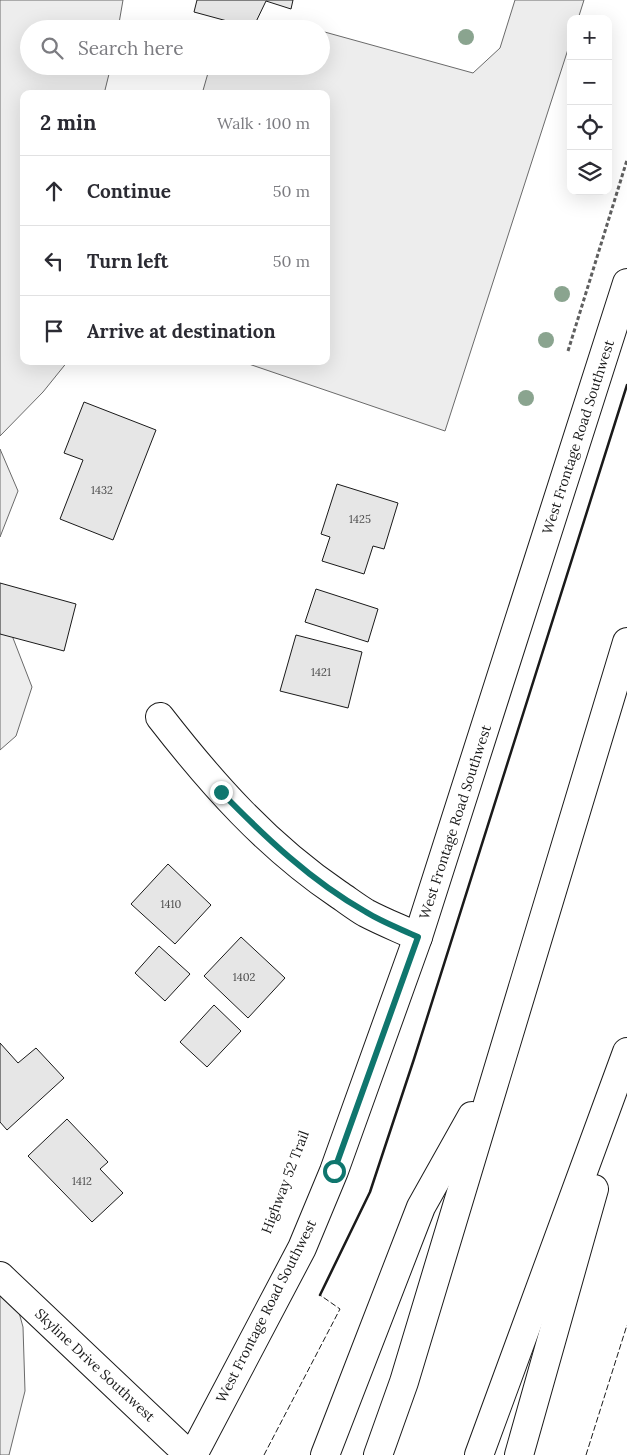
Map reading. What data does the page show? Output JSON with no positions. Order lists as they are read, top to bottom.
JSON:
{
  "streets": {
    "main road": ["West Frontage Road Southwest", "Skyline Drive Southwest"]
  },
  "crossings": [
    ["West Frontage Road Southwest", "Skyline Drive Southwest"]
  ],
  "house_numbers": [
    "1432",
    "1425",
    "1421",
    "1410",
    "1402",
    "1412"
  ],
  "page": {
    "map_buttons": ["+", "−"],
    "search": "Search here",
    "heading": ["2 min", "Walk · 100 m"],
    "list": [
      ["Continue", "50 m"],
      ["Turn left", "50 m"],
      "Arrive at destination"
    ]
  }
}
